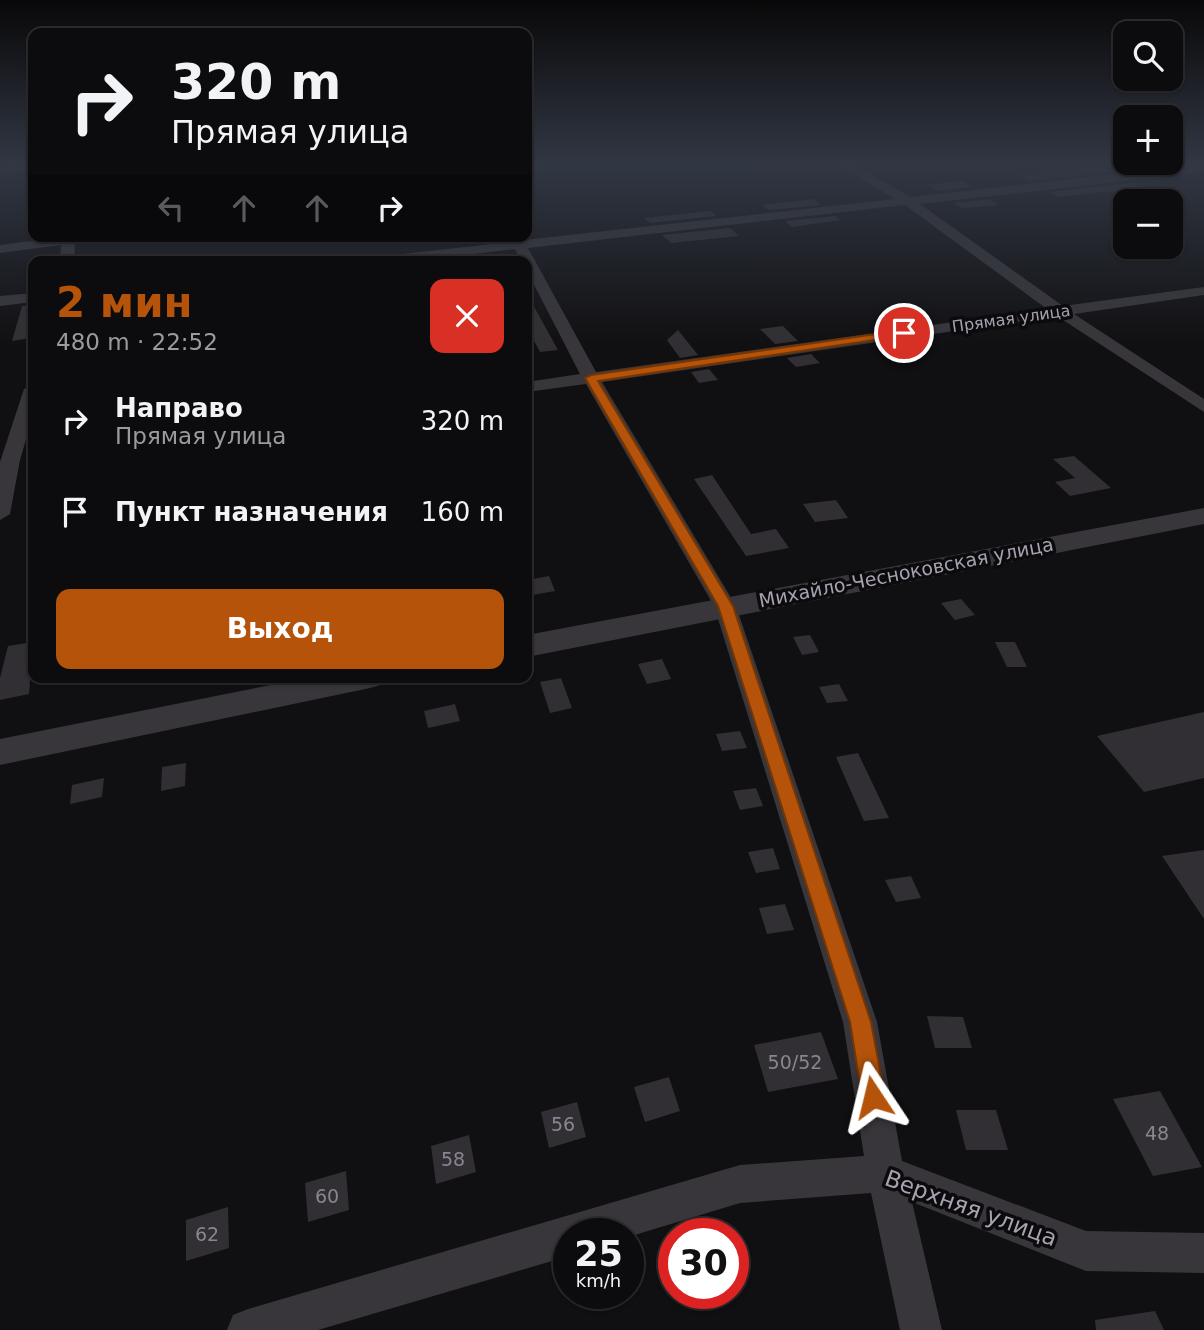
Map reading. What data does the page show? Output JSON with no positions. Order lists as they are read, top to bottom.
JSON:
{
  "streets": {
    "street": ["Прямая улица", "Михайло-Чесноковская улица", "Верхняя улица"]
  },
  "house_numbers": [
    "50/52",
    "56",
    "48",
    "58",
    "60",
    "62"
  ],
  "page": {
    "map_buttons": ["+", "−"],
    "turn": ["320 m", "Прямая улица"],
    "heading": ["2 мин", "480 m · 22:52"],
    "list": [
      {
        "name": "Направо",
        "note": "Прямая улица",
        "value": "320 m"
      },
      {
        "name": "Пункт назначения",
        "value": "160 m"
      }
    ],
    "buttons": "Выход",
    "speed": "25 km/h",
    "limit": "30"
  }
}
